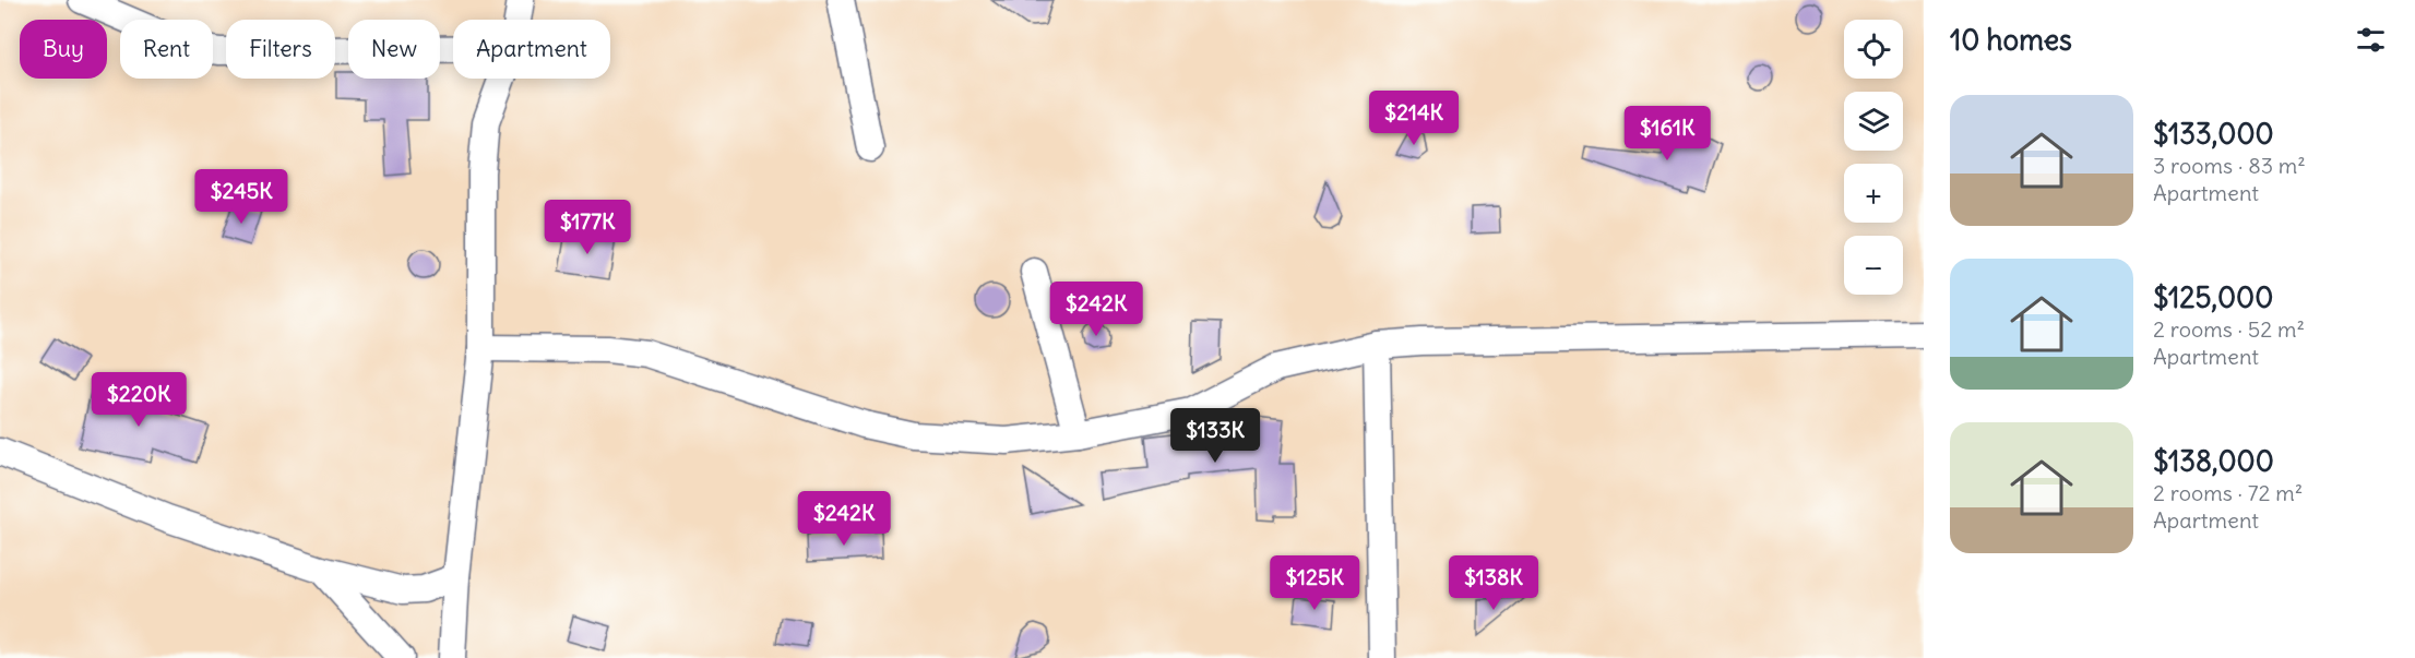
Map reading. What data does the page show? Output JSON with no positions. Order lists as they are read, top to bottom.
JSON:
{
  "page": {
    "heading": "10 homes",
    "map_buttons": ["+", "−"],
    "chip": [
      "Buy",
      "Rent",
      "Filters",
      "New",
      "Apartment"
    ],
    "list": [
      {
        "name": "$133,000",
        "note": "3 rooms · 83 m² · Apartment"
      },
      {
        "name": "$125,000",
        "note": "2 rooms · 52 m² · Apartment"
      },
      {
        "name": "$138,000",
        "note": "2 rooms · 72 m² · Apartment"
      }
    ],
    "price": [
      "$214K",
      "$161K",
      "$245K",
      "$177K",
      "$242K",
      "$220K",
      "$133K",
      "$242K",
      "$125K",
      "$138K"
    ]
  }
}
